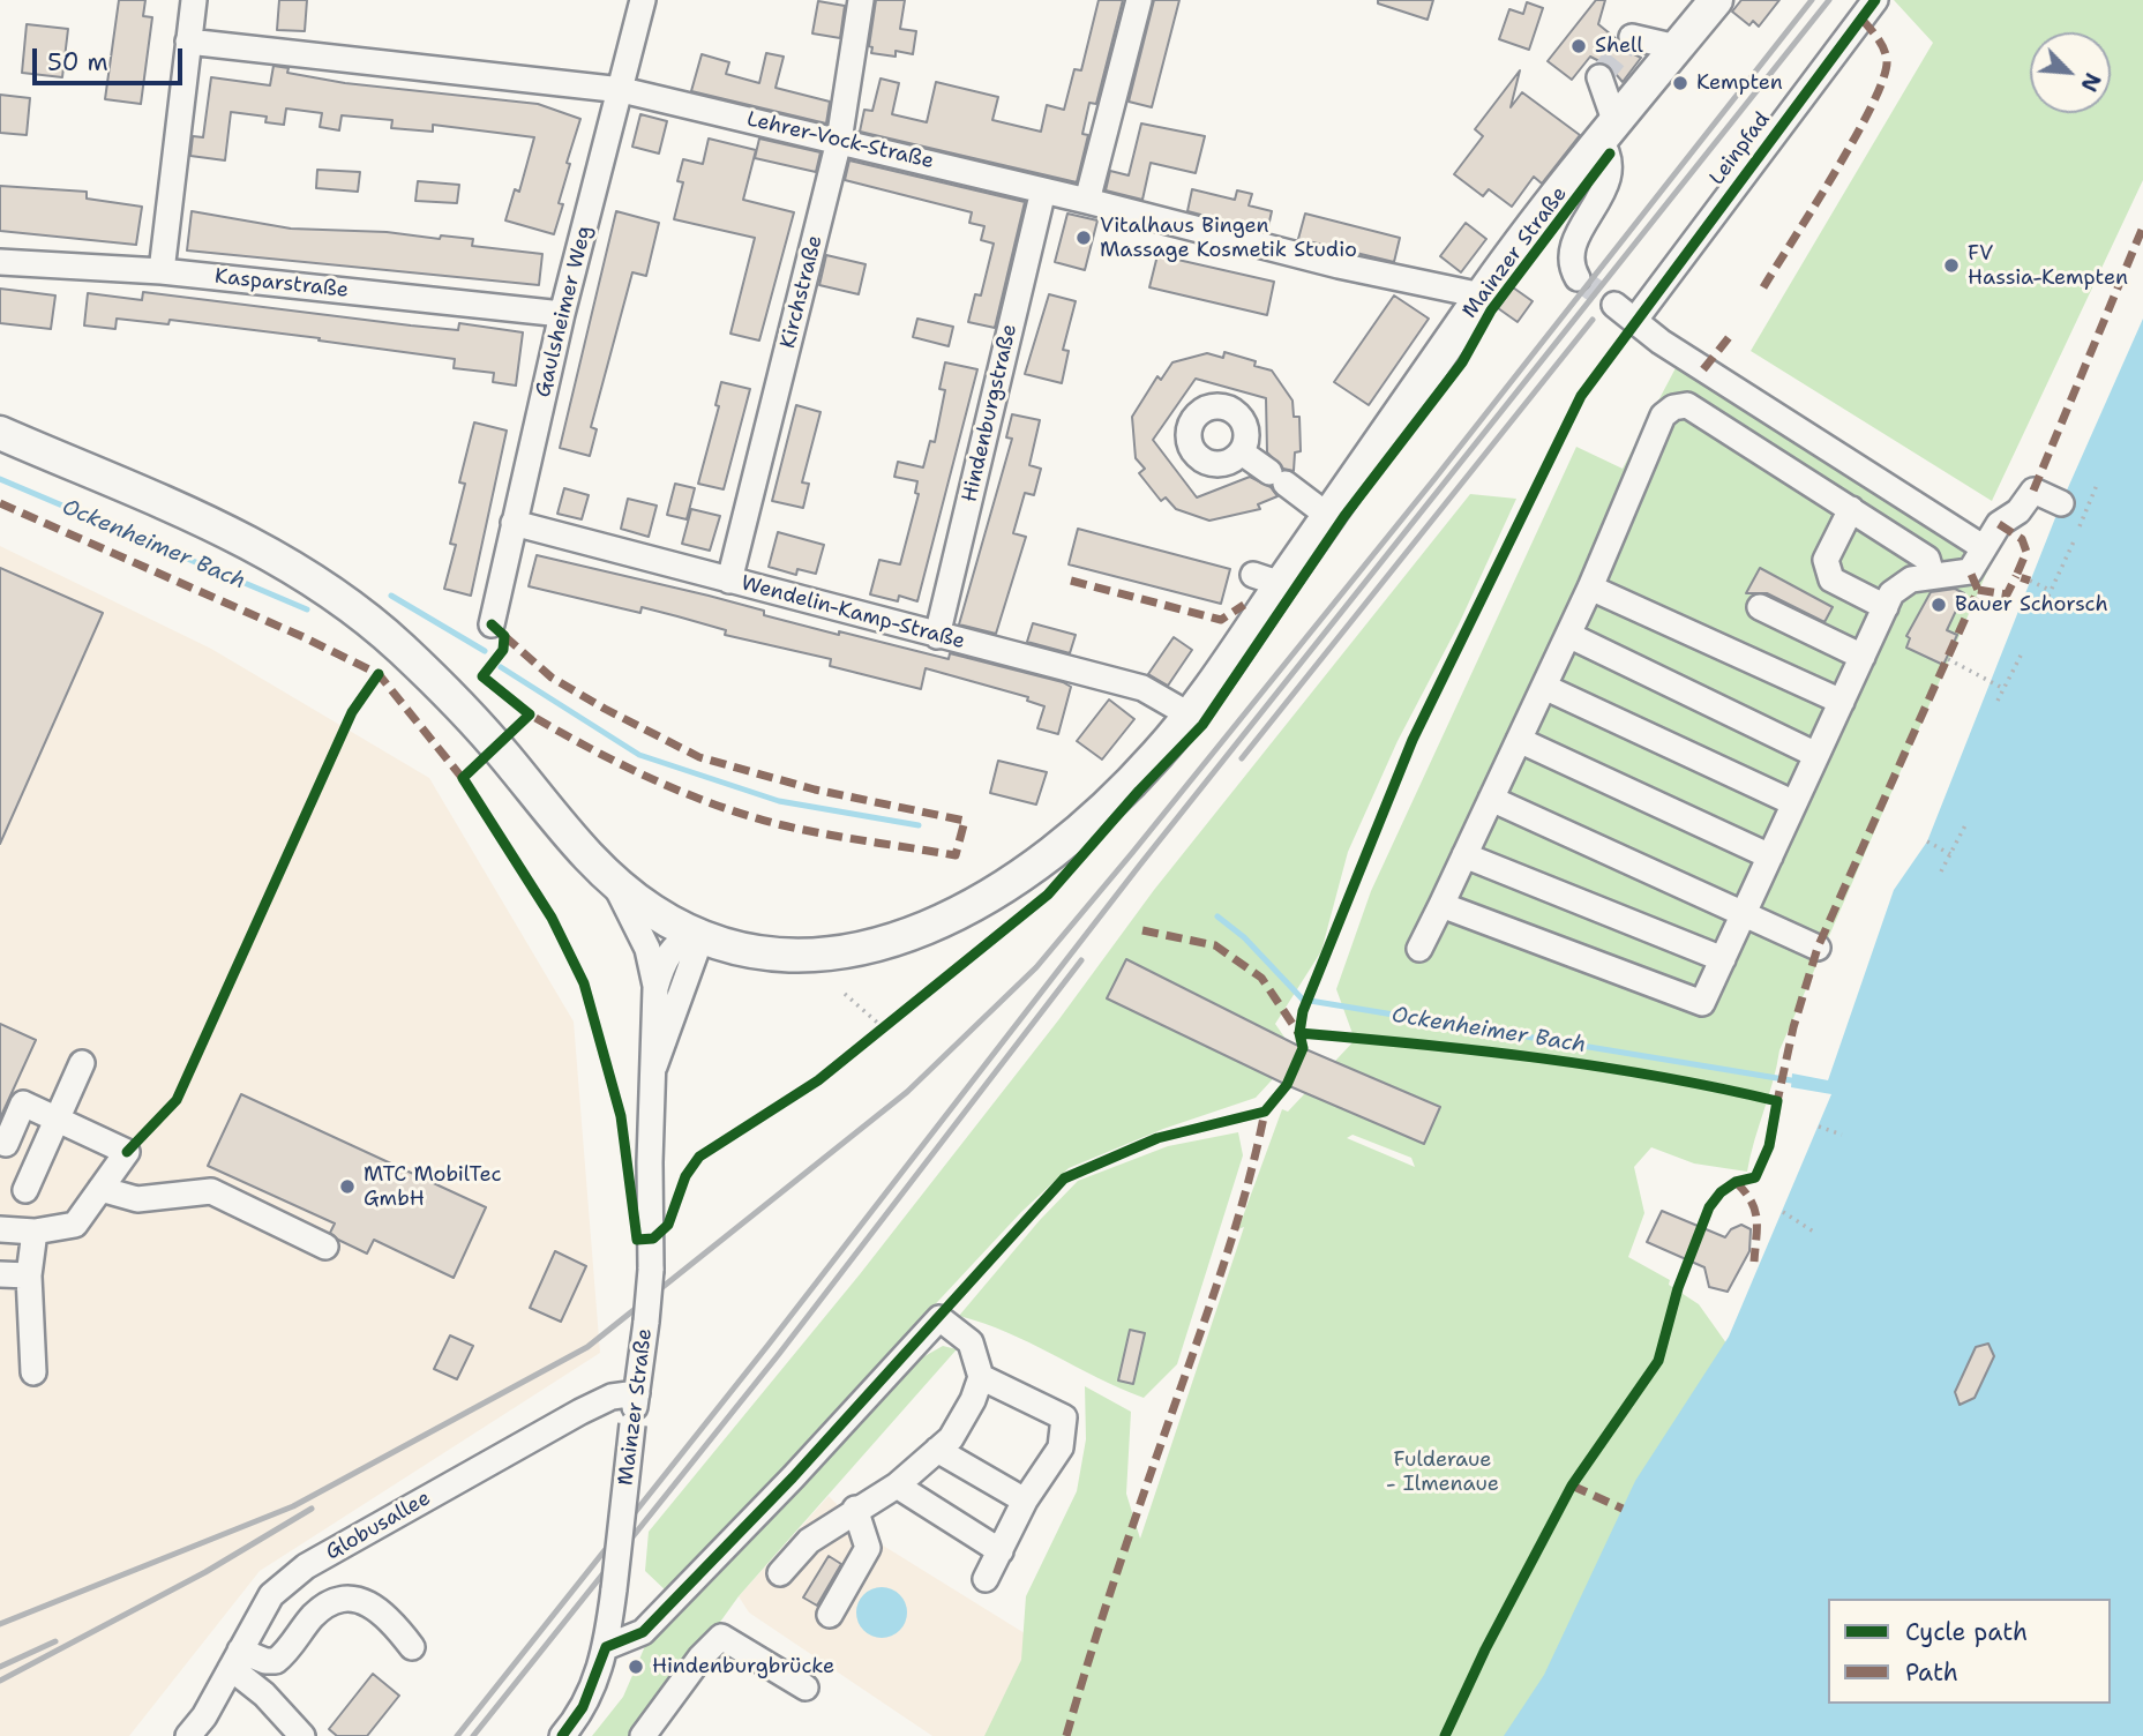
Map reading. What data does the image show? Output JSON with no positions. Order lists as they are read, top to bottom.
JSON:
{
  "streets": {
    "main road": ["Mainzer Straße"],
    "street": [
      "Lehrer-Vock-Straße",
      "Leinpfad",
      "Kasparstraße",
      "Kirchstraße",
      "Gaulsheimer Weg",
      "Hindenburgstraße",
      "Wendelin-Kamp-Straße",
      "Globusallee"
    ]
  },
  "crossings": [
    ["Lehrer-Vock-Straße", "Mainzer Straße"],
    ["Lehrer-Vock-Straße", "Kirchstraße"],
    ["Lehrer-Vock-Straße", "Gaulsheimer Weg"],
    ["Lehrer-Vock-Straße", "Hindenburgstraße"],
    ["Mainzer Straße", "Wendelin-Kamp-Straße"],
    ["Mainzer Straße", "Globusallee"],
    ["Kasparstraße", "Gaulsheimer Weg"],
    ["Kirchstraße", "Wendelin-Kamp-Straße"],
    ["Gaulsheimer Weg", "Wendelin-Kamp-Straße"],
    ["Hindenburgstraße", "Wendelin-Kamp-Straße"]
  ],
  "water": ["Ockenheimer Bach"],
  "parks": ["Fulderaue - Ilmenaue"],
  "places": [
    "Shell",
    "Kempten",
    "Vitalhaus Bingen Massage Kosmetik Studio",
    "FV Hassia-Kempten",
    "Bauer Schorsch",
    "MTC MobilTec GmbH",
    "Hindenburgbrücke"
  ],
  "legend": ["Cycle path", "Path"],
  "scale_bar": "50 m",
  "north": "bottom right"
}
